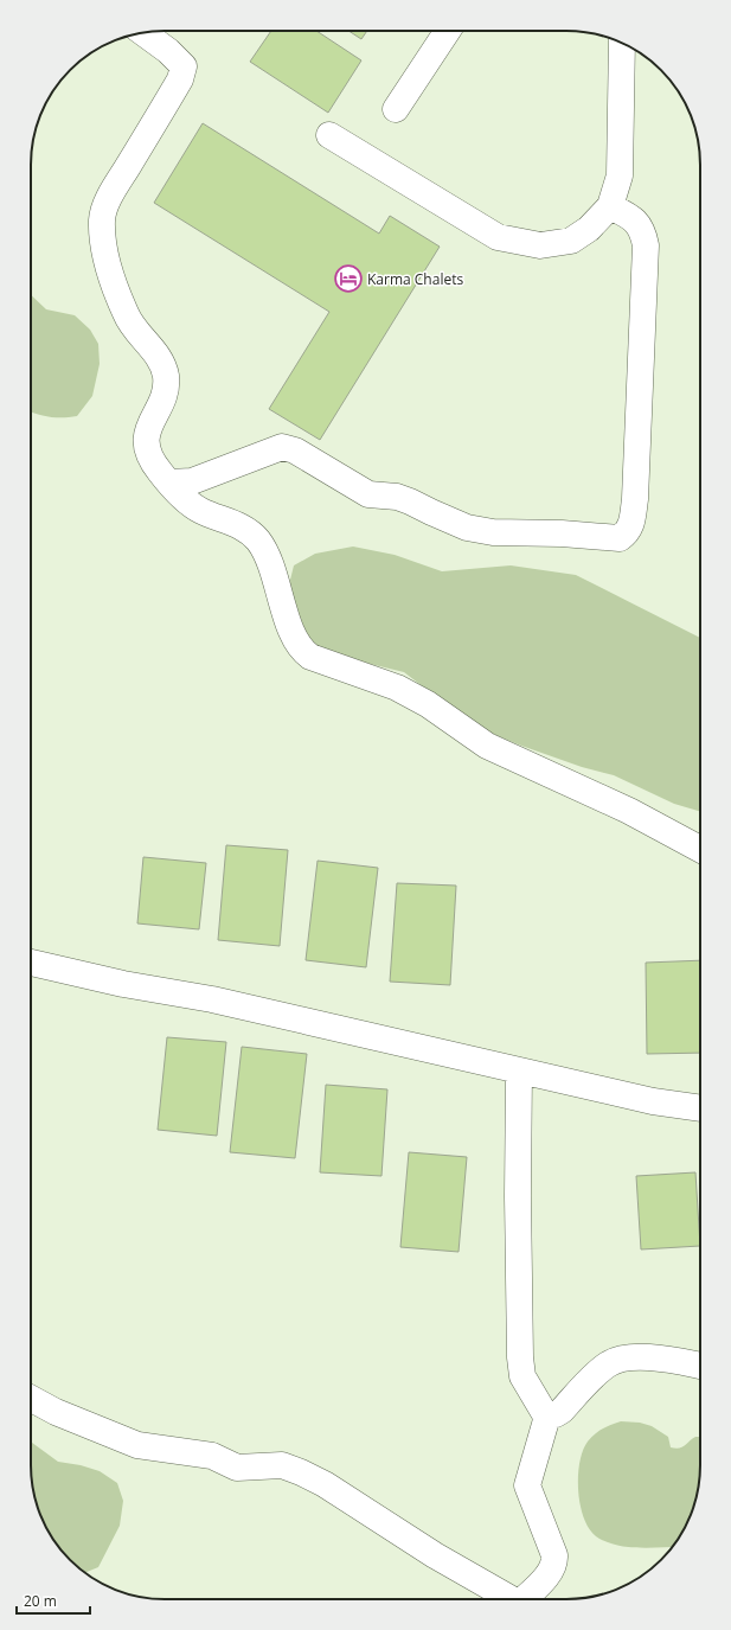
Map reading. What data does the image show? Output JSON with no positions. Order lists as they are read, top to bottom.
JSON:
{
  "places": {
    "hotel": ["Karma Chalets"]
  },
  "scale_bar": "20 m"
}
